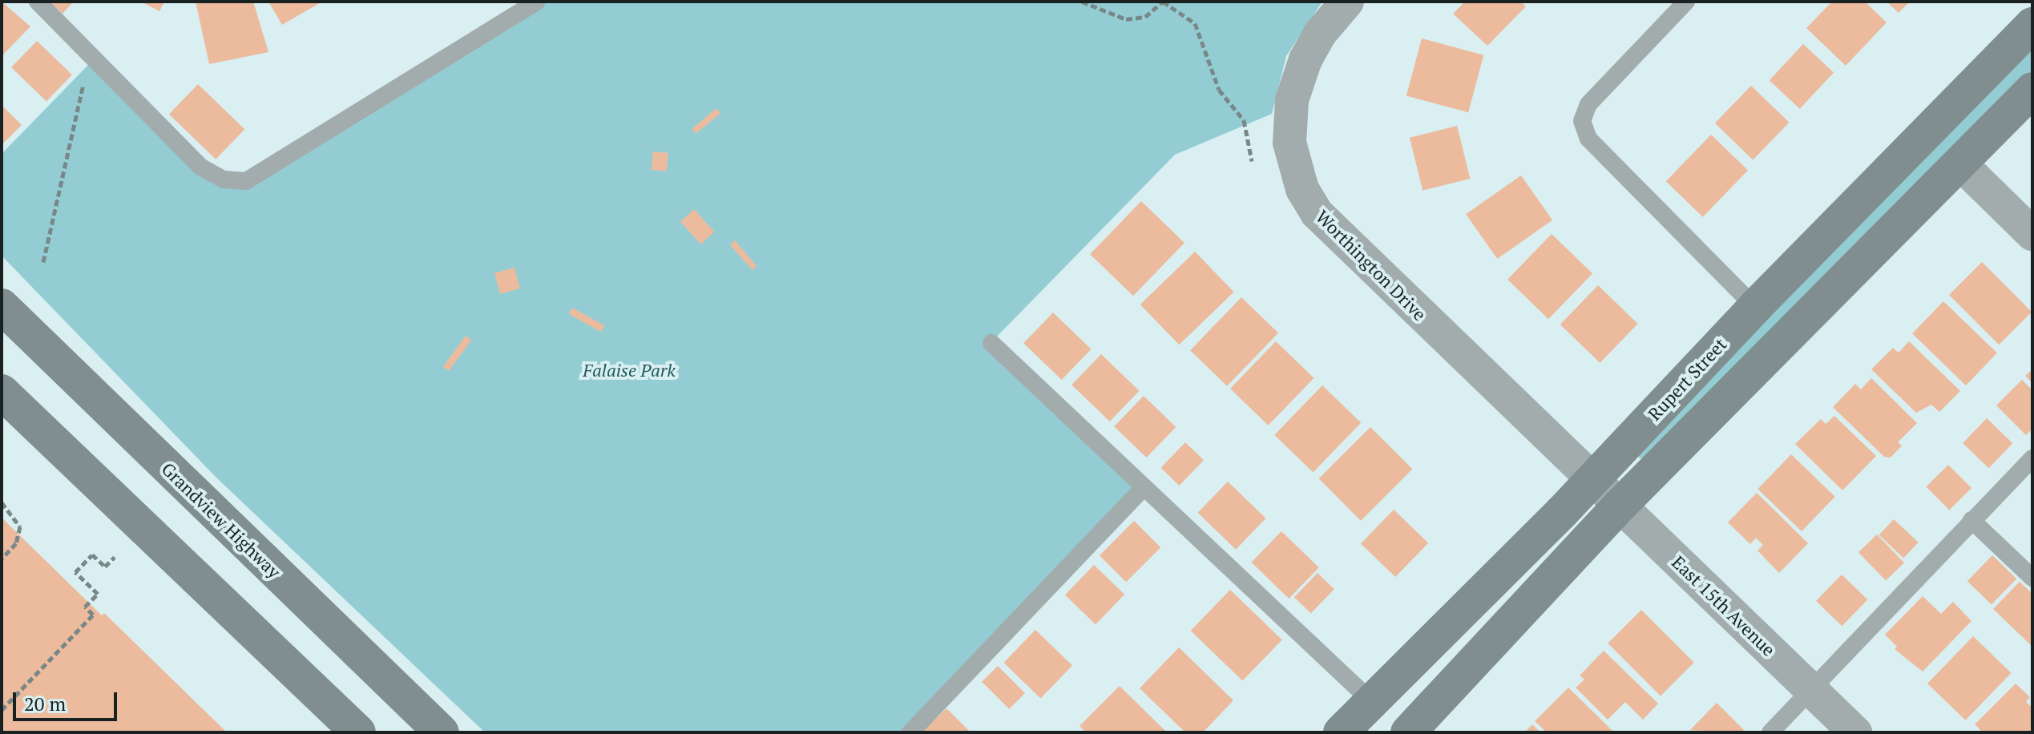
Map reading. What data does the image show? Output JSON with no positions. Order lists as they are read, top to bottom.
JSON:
{
  "streets": {
    "street": [
      "Worthington Drive",
      "Rupert Street",
      "Grandview Highway",
      "East 15th Avenue"
    ]
  },
  "crossings": [
    ["Worthington Drive", "Rupert Street"],
    ["Worthington Drive", "East 15th Avenue"],
    ["Rupert Street", "East 15th Avenue"]
  ],
  "parks": ["Falaise Park"],
  "scale_bar": "20 m"
}
